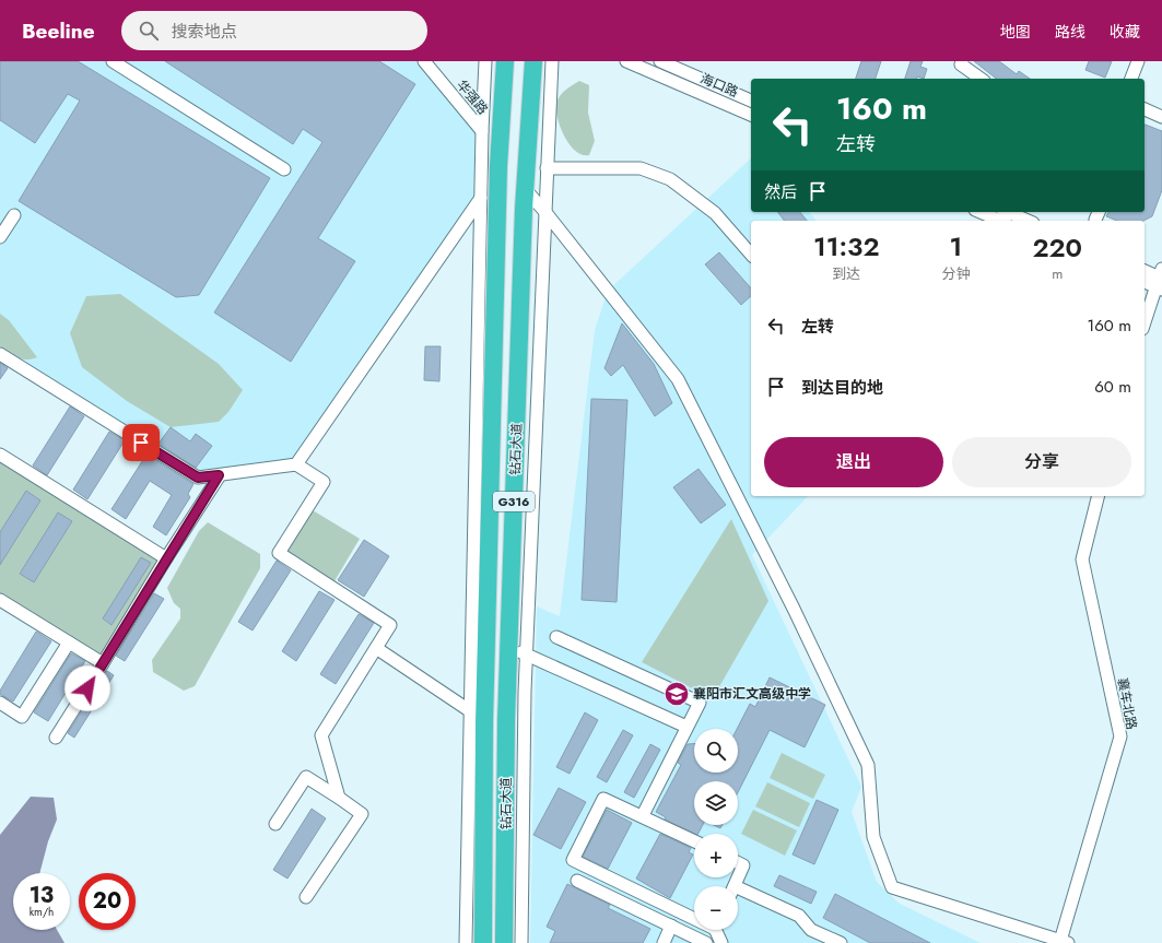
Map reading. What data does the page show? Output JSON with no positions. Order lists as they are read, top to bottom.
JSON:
{
  "streets": {
    "highway": ["钻石大道", "G316"],
    "street": ["海口路", "华强路", "襄车北路"]
  },
  "places": {
    "school or university": ["襄阳市汇文高级中学"]
  },
  "page": {
    "header": "Beeline",
    "search": "搜索地点",
    "nav": ["地图", "路线", "收藏"],
    "turn": ["160 m", "左转"],
    "then": "然后",
    "eta": [
      "11:32",
      "到达",
      "1",
      "分钟",
      "220",
      "m"
    ],
    "list": [
      {
        "name": "左转",
        "value": "160 m"
      },
      {
        "name": "到达目的地",
        "value": "60 m"
      }
    ],
    "buttons": ["退出", "分享"],
    "map_buttons": ["+", "−"],
    "speed": "13 km/h",
    "limit": "20"
  }
}
